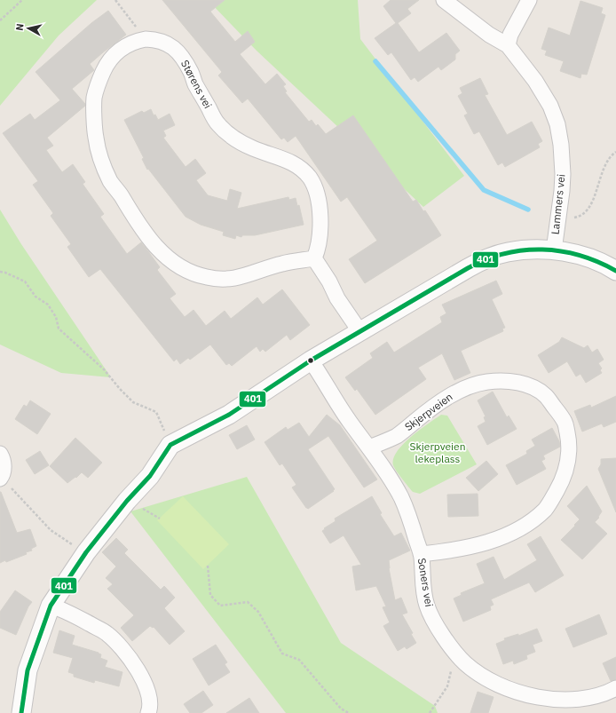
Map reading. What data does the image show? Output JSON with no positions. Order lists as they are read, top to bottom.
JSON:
{
  "streets": {
    "street": [
      "Størens vei",
      "Lammers vei",
      "Skjerpveien",
      "Soners vei"
    ]
  },
  "crossings": [
    ["Skjerpveien", "Soners vei"]
  ],
  "parks": ["Skjerpveien lekeplass"],
  "lines": ["transit line 401"],
  "north": "left"
}
